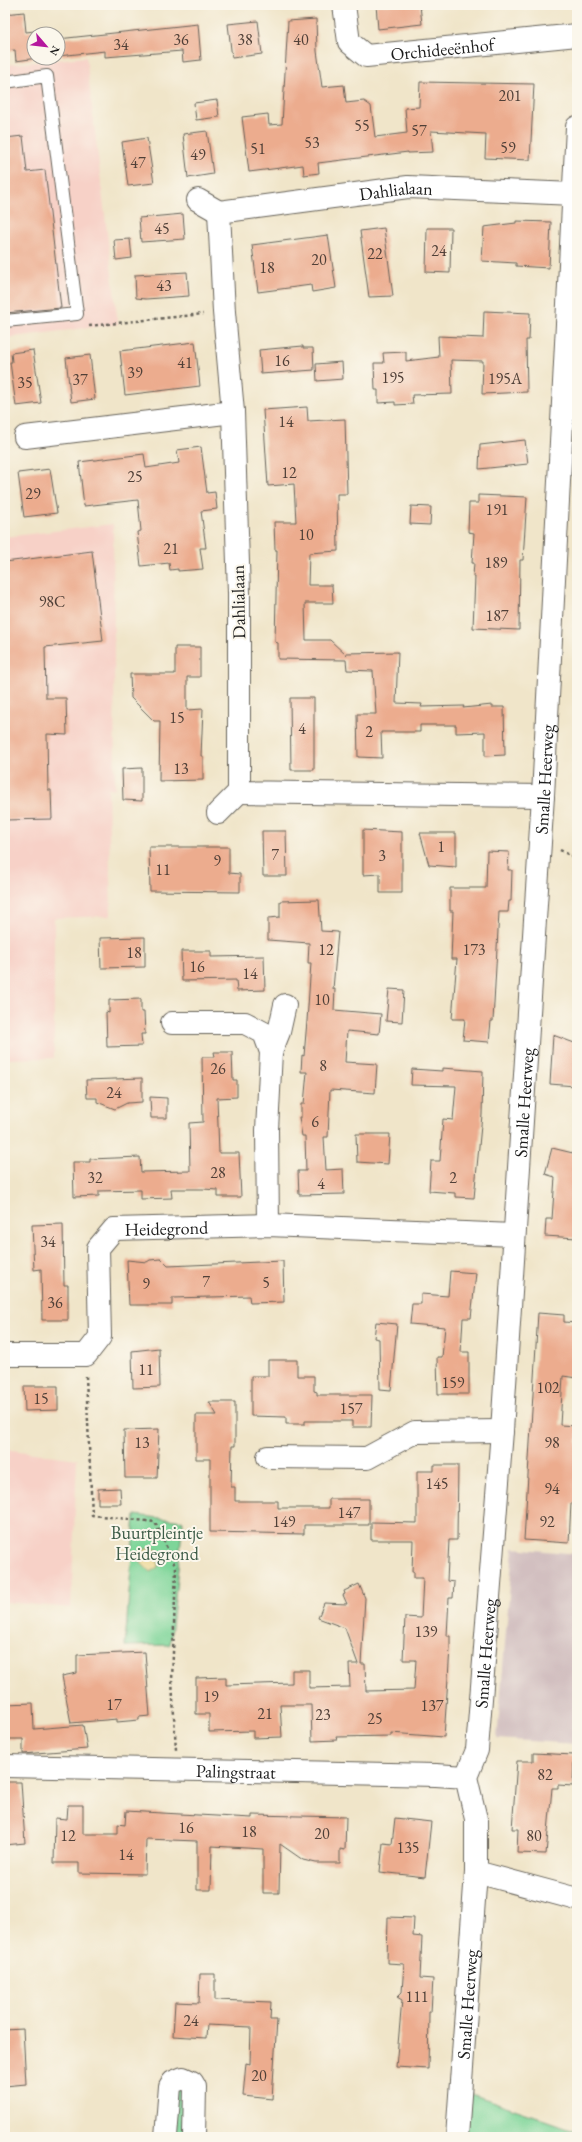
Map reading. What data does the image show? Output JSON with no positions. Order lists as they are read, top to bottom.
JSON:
{
  "streets": {
    "street": [
      "Orchideeënhof",
      "Dahlialaan",
      "Smalle Heerweg",
      "Heidegrond",
      "Palingstraat"
    ]
  },
  "crossings": [
    ["Dahlialaan", "Smalle Heerweg"],
    ["Smalle Heerweg", "Heidegrond"],
    ["Smalle Heerweg", "Palingstraat"]
  ],
  "parks": ["Buurtpleintje Heidegrond"],
  "house_numbers": [
    "36",
    "38",
    "40",
    "34",
    "201",
    "55",
    "57",
    "53",
    "59",
    "51",
    "49",
    "47",
    "45",
    "24",
    "22",
    "20",
    "18",
    "43",
    "16",
    "41",
    "39",
    "195",
    "195A",
    "37",
    "35",
    "14",
    "12",
    "25",
    "29",
    "191",
    "10",
    "21",
    "189",
    "98C",
    "187",
    "15",
    "4",
    "2",
    "13",
    "1",
    "7",
    "3",
    "9",
    "11",
    "12",
    "173",
    "18",
    "16",
    "14",
    "10",
    "8",
    "26",
    "24",
    "6",
    "28",
    "32",
    "2",
    "4",
    "34",
    "7",
    "5",
    "9",
    "36",
    "11",
    "159",
    "102",
    "15",
    "157",
    "13",
    "98",
    "145",
    "94",
    "147",
    "149",
    "92",
    "139",
    "19",
    "17",
    "137",
    "21",
    "23",
    "25",
    "82",
    "16",
    "18",
    "20",
    "12",
    "80",
    "135",
    "14",
    "111",
    "24",
    "20"
  ],
  "north": "bottom right"
}
